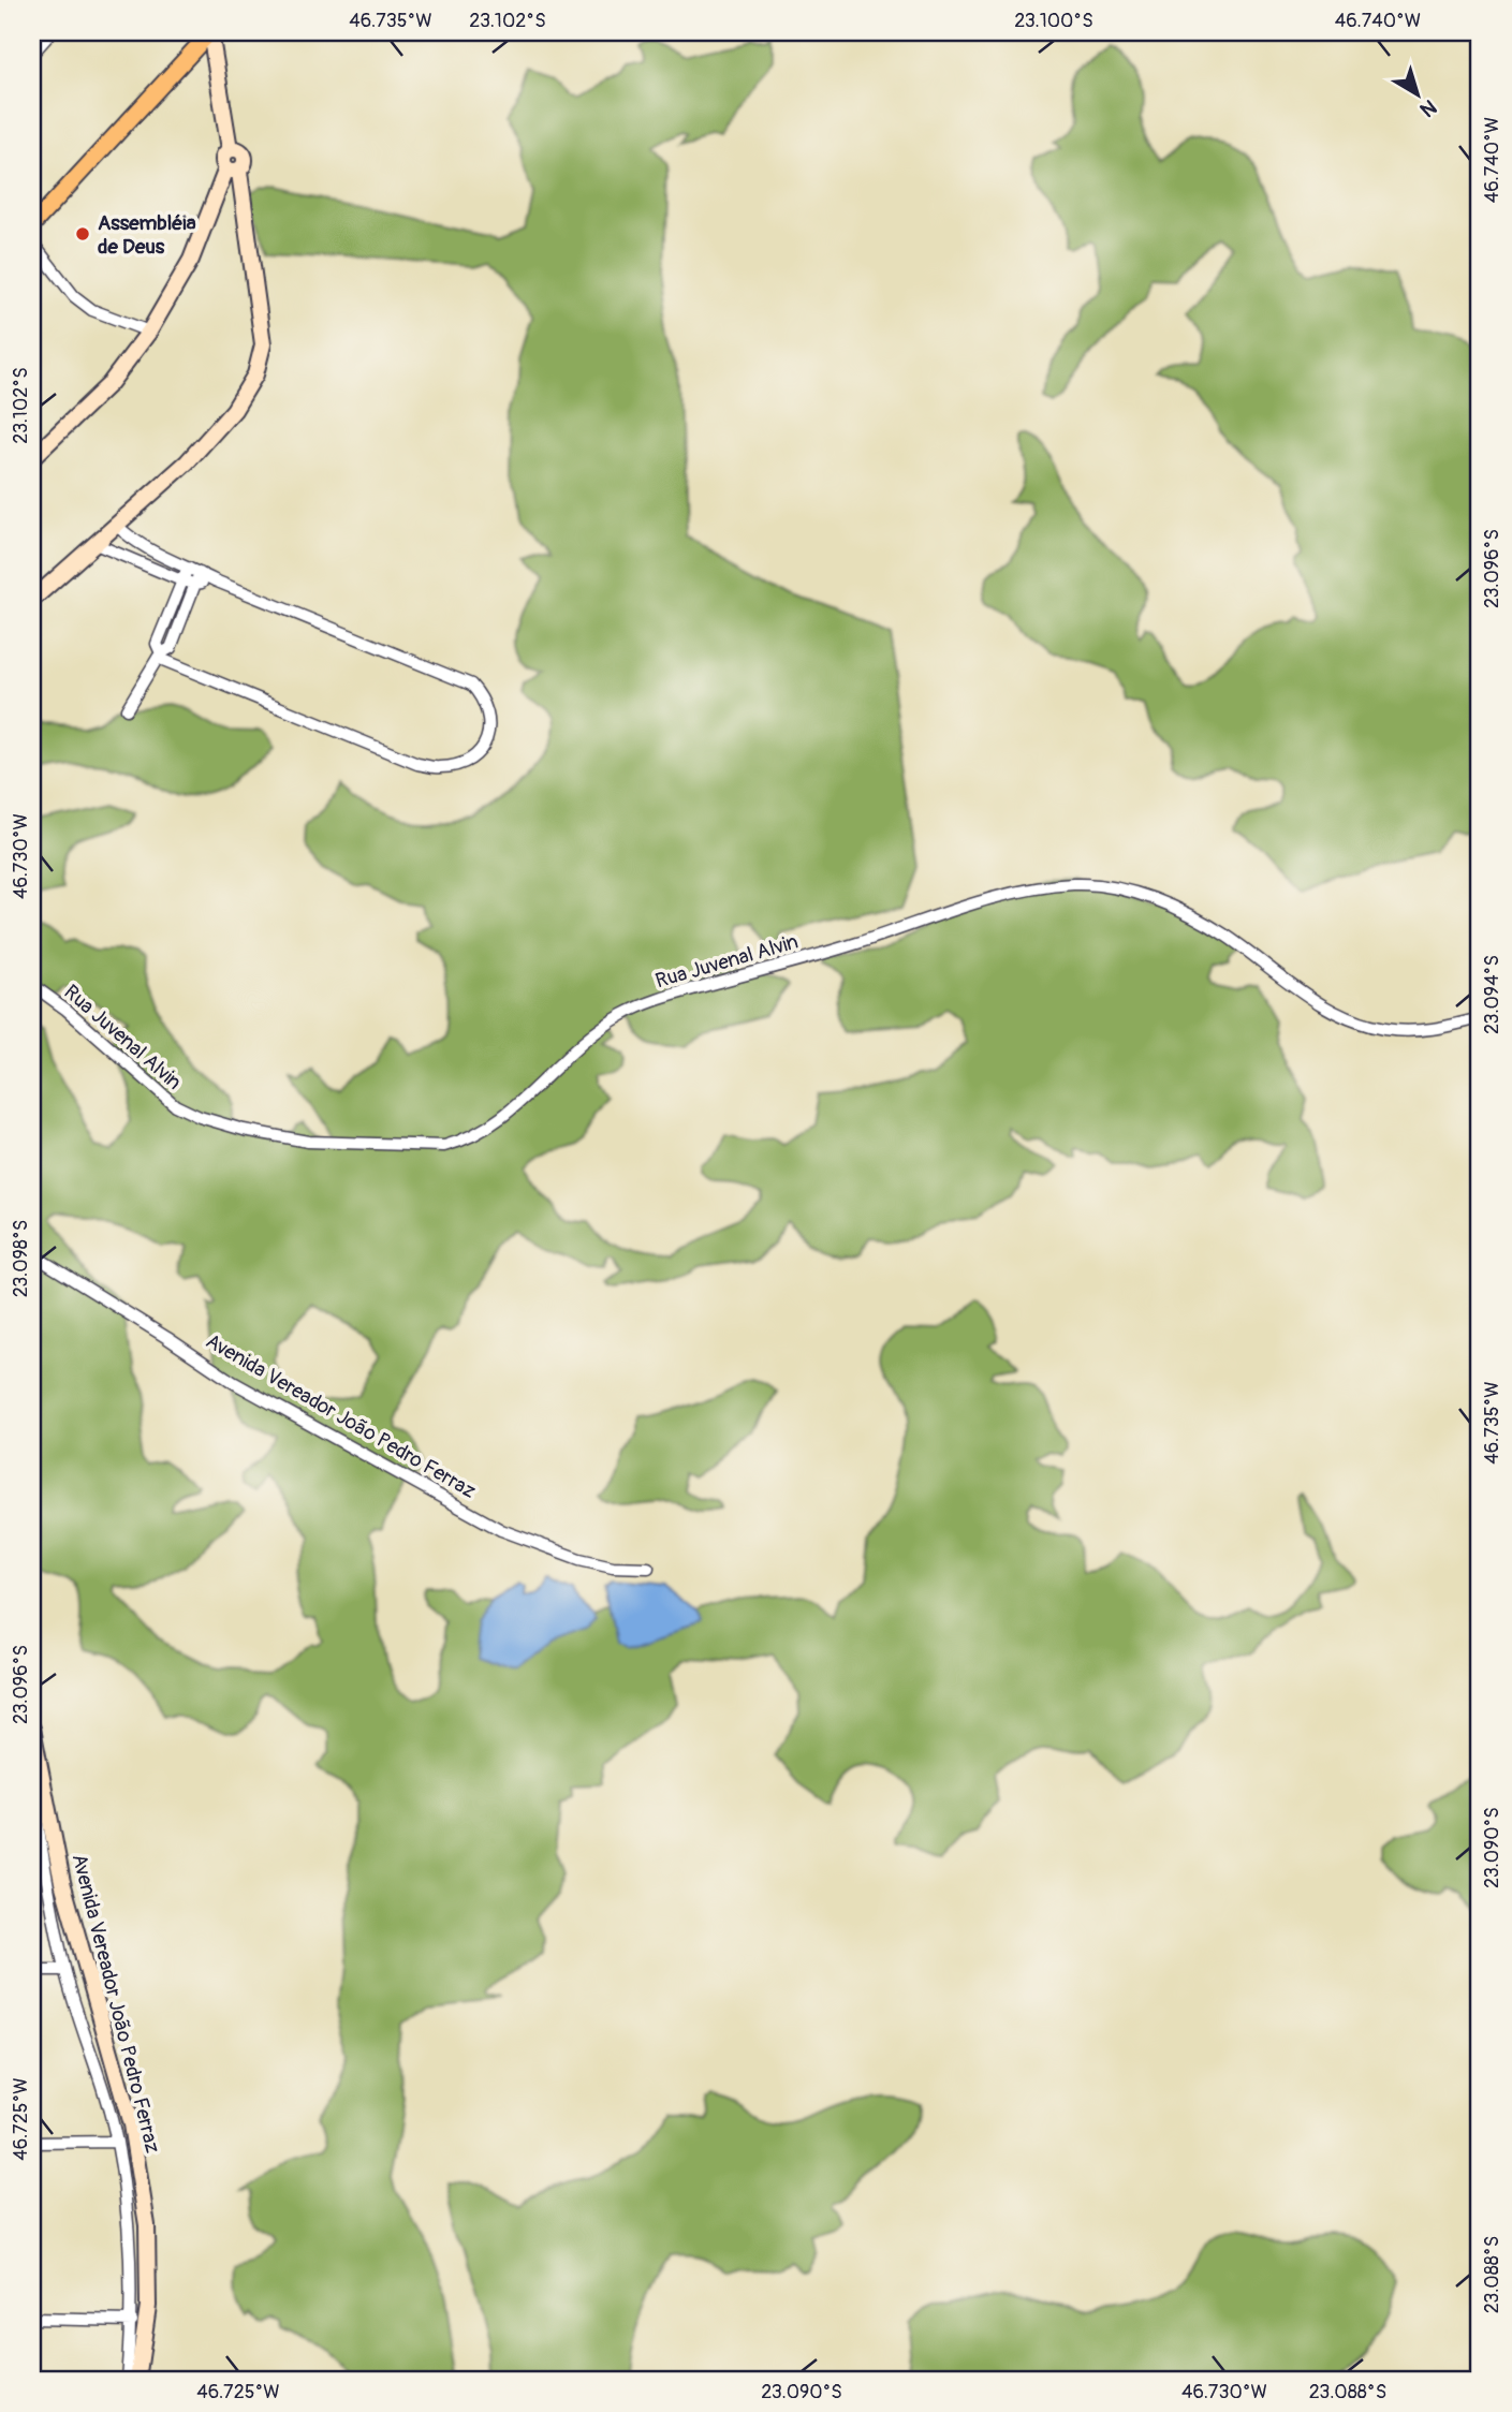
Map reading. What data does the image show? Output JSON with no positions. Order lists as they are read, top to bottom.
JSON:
{
  "streets": {
    "main road": ["Avenida Vereador João Pedro Ferraz"],
    "street": ["Rua Juvenal Alvin"]
  },
  "places": ["Assembléia de Deus"],
  "north": "bottom right",
  "coordinates": [
    "46.735°W",
    "23.102°S",
    "23.100°S",
    "46.740°W",
    "23.096°S",
    "46.730°W",
    "23.094°S",
    "23.098°S",
    "23.090°S",
    "46.725°W",
    "23.088°S"
  ]
}
